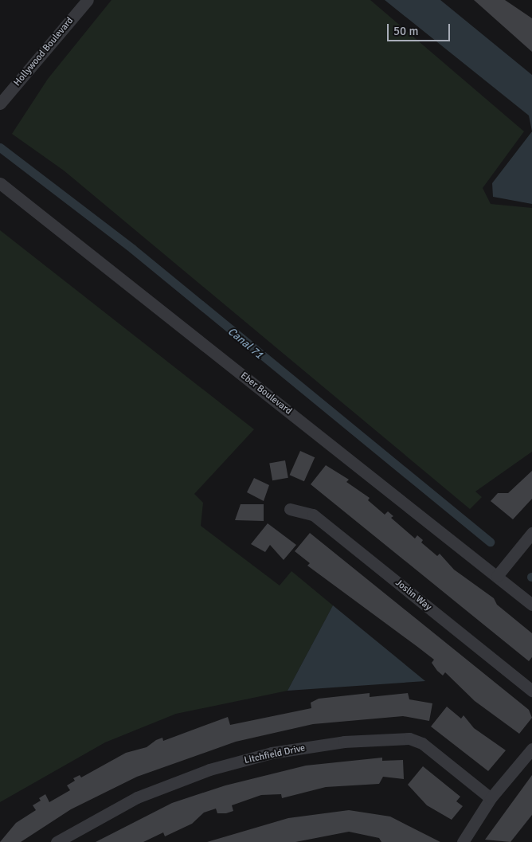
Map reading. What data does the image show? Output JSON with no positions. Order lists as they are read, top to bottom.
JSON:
{
  "streets": {
    "street": [
      "Hollywood Boulevard",
      "Eber Boulevard",
      "Joslin Way",
      "Litchfield Drive"
    ]
  },
  "water": ["Canal 71"],
  "scale_bar": "50 m"
}
